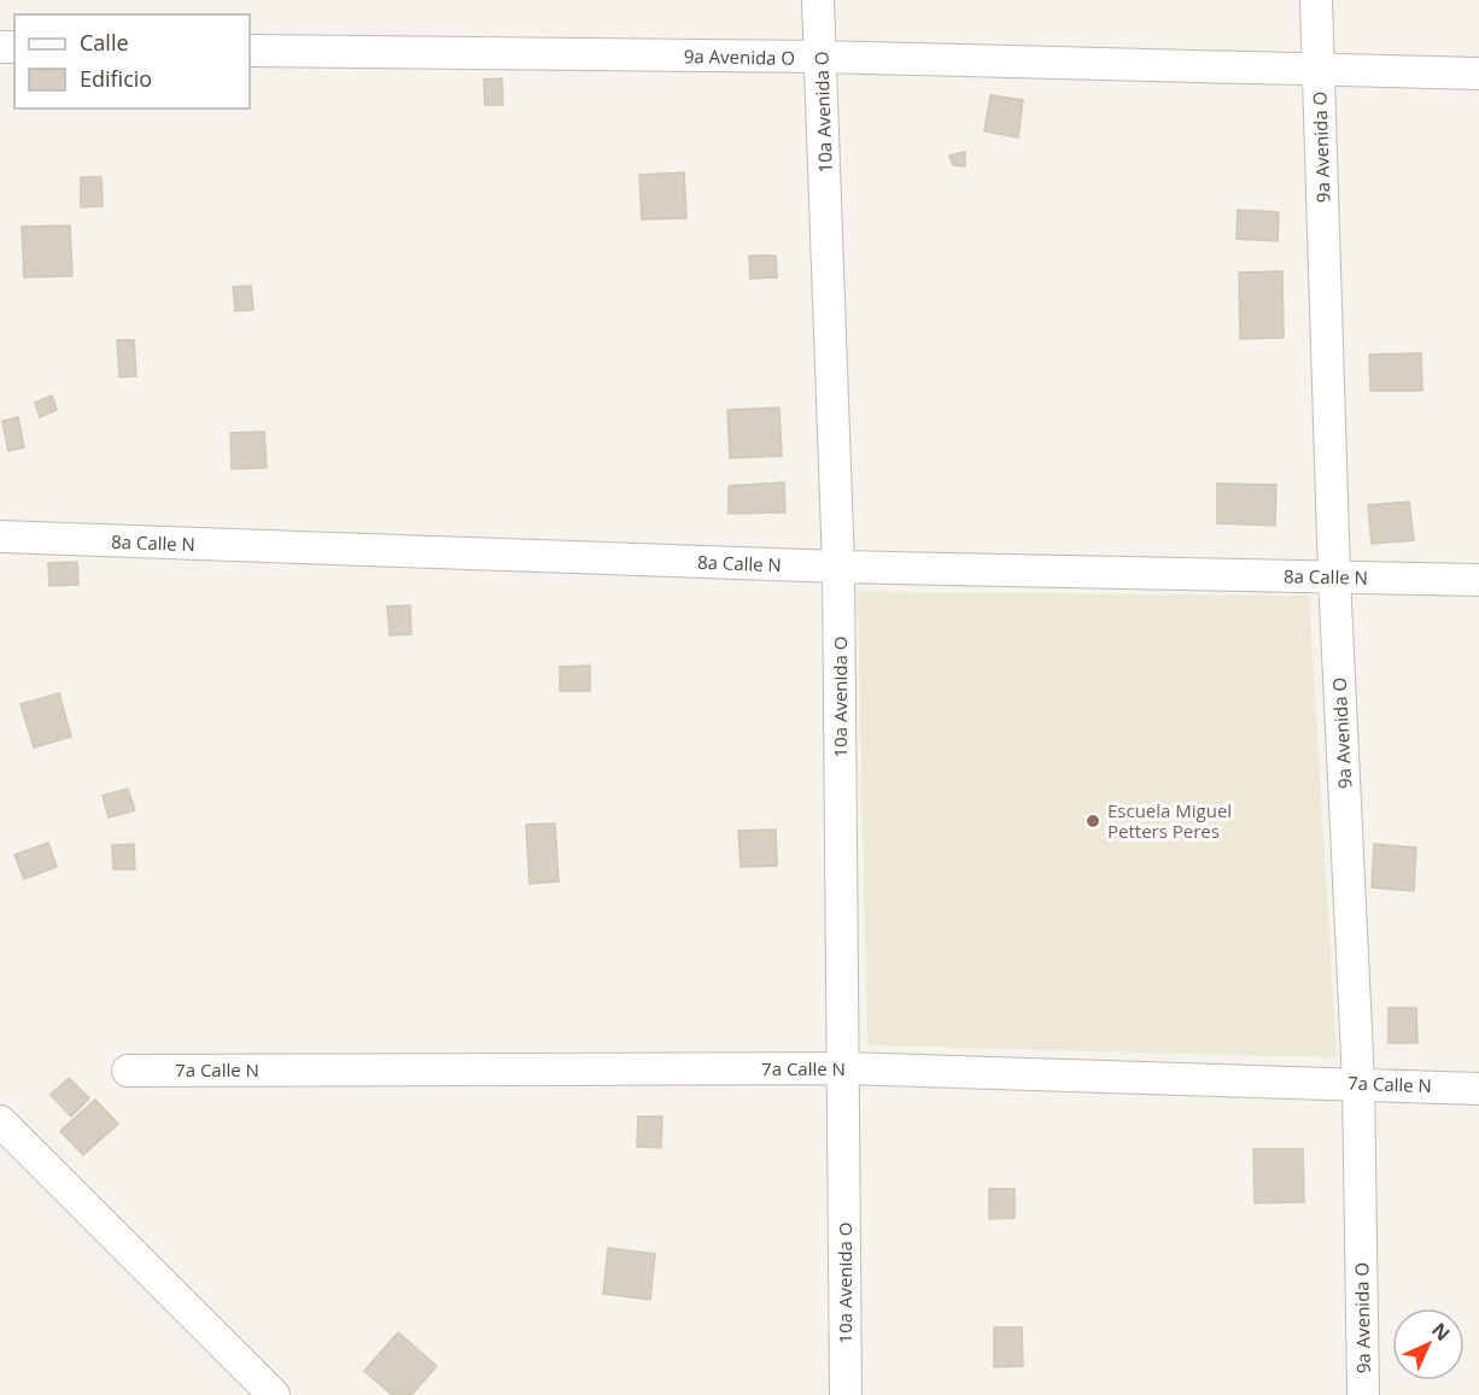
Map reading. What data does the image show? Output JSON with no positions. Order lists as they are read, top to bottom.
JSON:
{
  "streets": {
    "street": [
      "9a Avenida O",
      "10a Avenida O",
      "8a Calle N",
      "7a Calle N"
    ]
  },
  "crossings": [
    ["9a Avenida O", "10a Avenida O"],
    ["9a Avenida O", "8a Calle N"],
    ["9a Avenida O", "7a Calle N"],
    ["10a Avenida O", "8a Calle N"],
    ["10a Avenida O", "7a Calle N"]
  ],
  "places": ["Escuela Miguel Petters Peres"],
  "legend": ["Calle", "Edificio"],
  "north": "top right"
}
